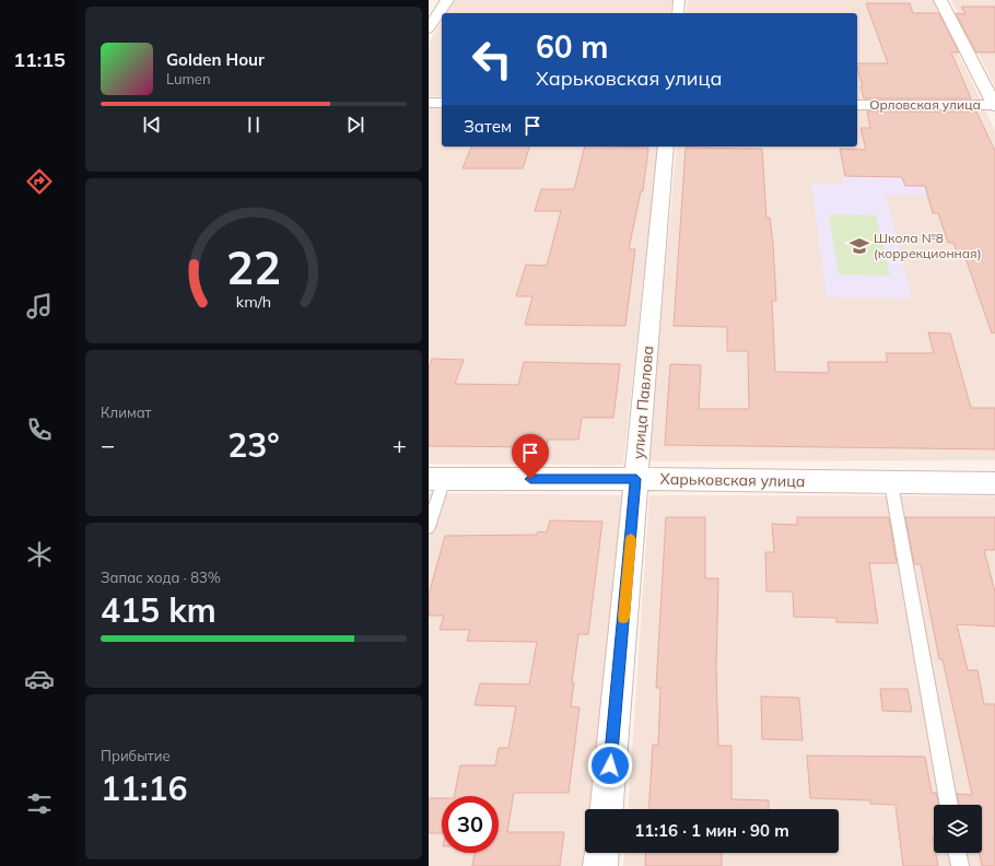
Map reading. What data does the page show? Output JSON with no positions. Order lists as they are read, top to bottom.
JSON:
{
  "streets": {
    "street": ["Орловская улица", "улица Павлова", "Харьковская улица"]
  },
  "crossings": [
    ["улица Павлова", "Харьковская улица"]
  ],
  "places": {
    "school or university": ["Школа №8 (коррекционная)"]
  },
  "page": {
    "tabs": "11:15",
    "turn": ["60 m", "Харьковская улица"],
    "song": ["Golden Hour", "Lumen"],
    "then": "Затем",
    "tile": [
      "Климат",
      ["Запас хода · 83%", "415 km"],
      ["Прибытие", "11:16"]
    ],
    "heat": ["−", "23°", "+"],
    "limit": "30",
    "trip": "11:16 · 1 мин · 90 m",
    "gauge": ["22", "km/h"]
  }
}
